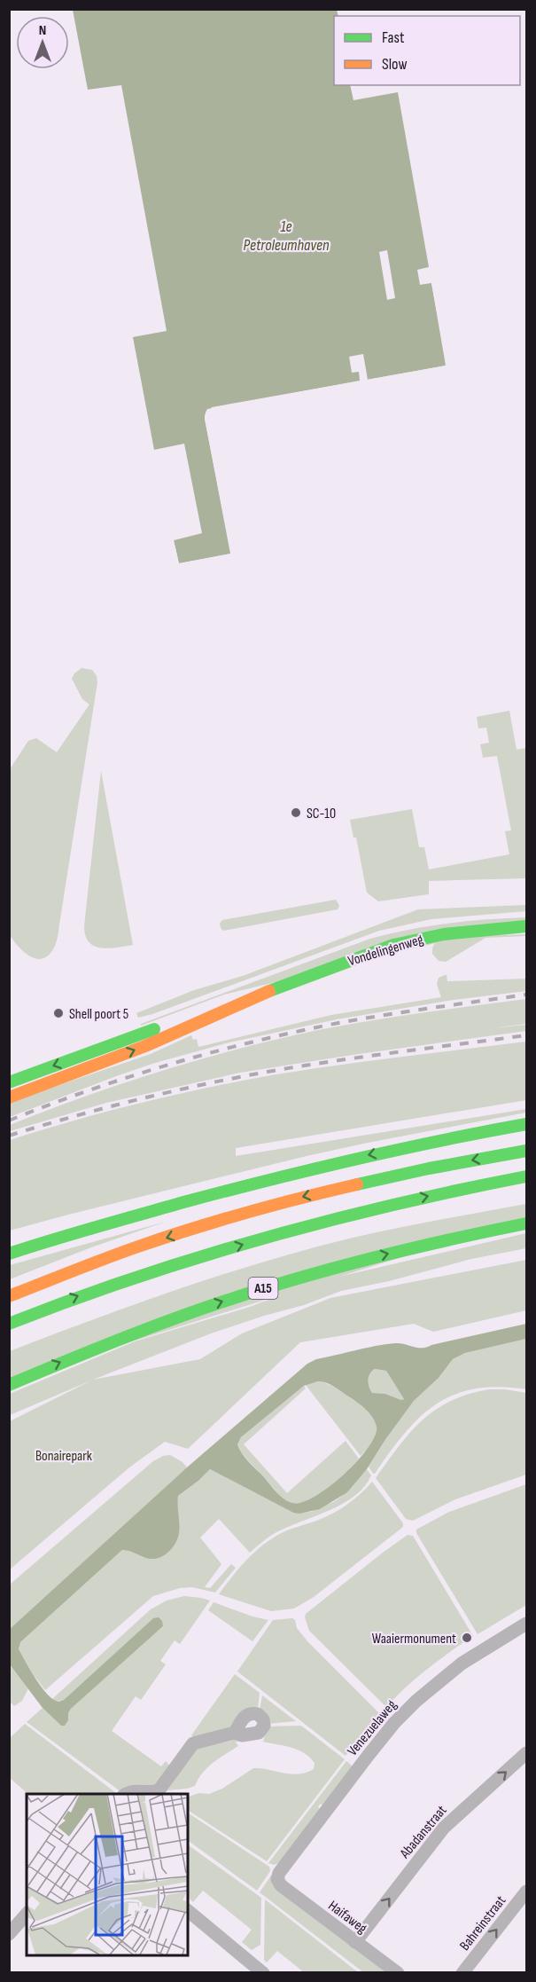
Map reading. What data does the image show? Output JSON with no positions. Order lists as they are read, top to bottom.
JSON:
{
  "streets": {
    "main road": ["Vondelingenweg", "A15"],
    "street": [
      "Venezuelaweg",
      "Abadanstraat",
      "Haifaweg",
      "Bahreinstraat"
    ]
  },
  "crossings": [
    ["Venezuelaweg", "Haifaweg"],
    ["Abadanstraat", "Haifaweg"]
  ],
  "one_way": ["Abadanstraat", "Bahreinstraat"],
  "water": ["1e Petroleumhaven"],
  "parks": ["Bonairepark"],
  "places": ["SC-10", "Shell poort 5", "Waaiermonument"],
  "legend": ["Fast", "Slow"],
  "north": "top"
}
